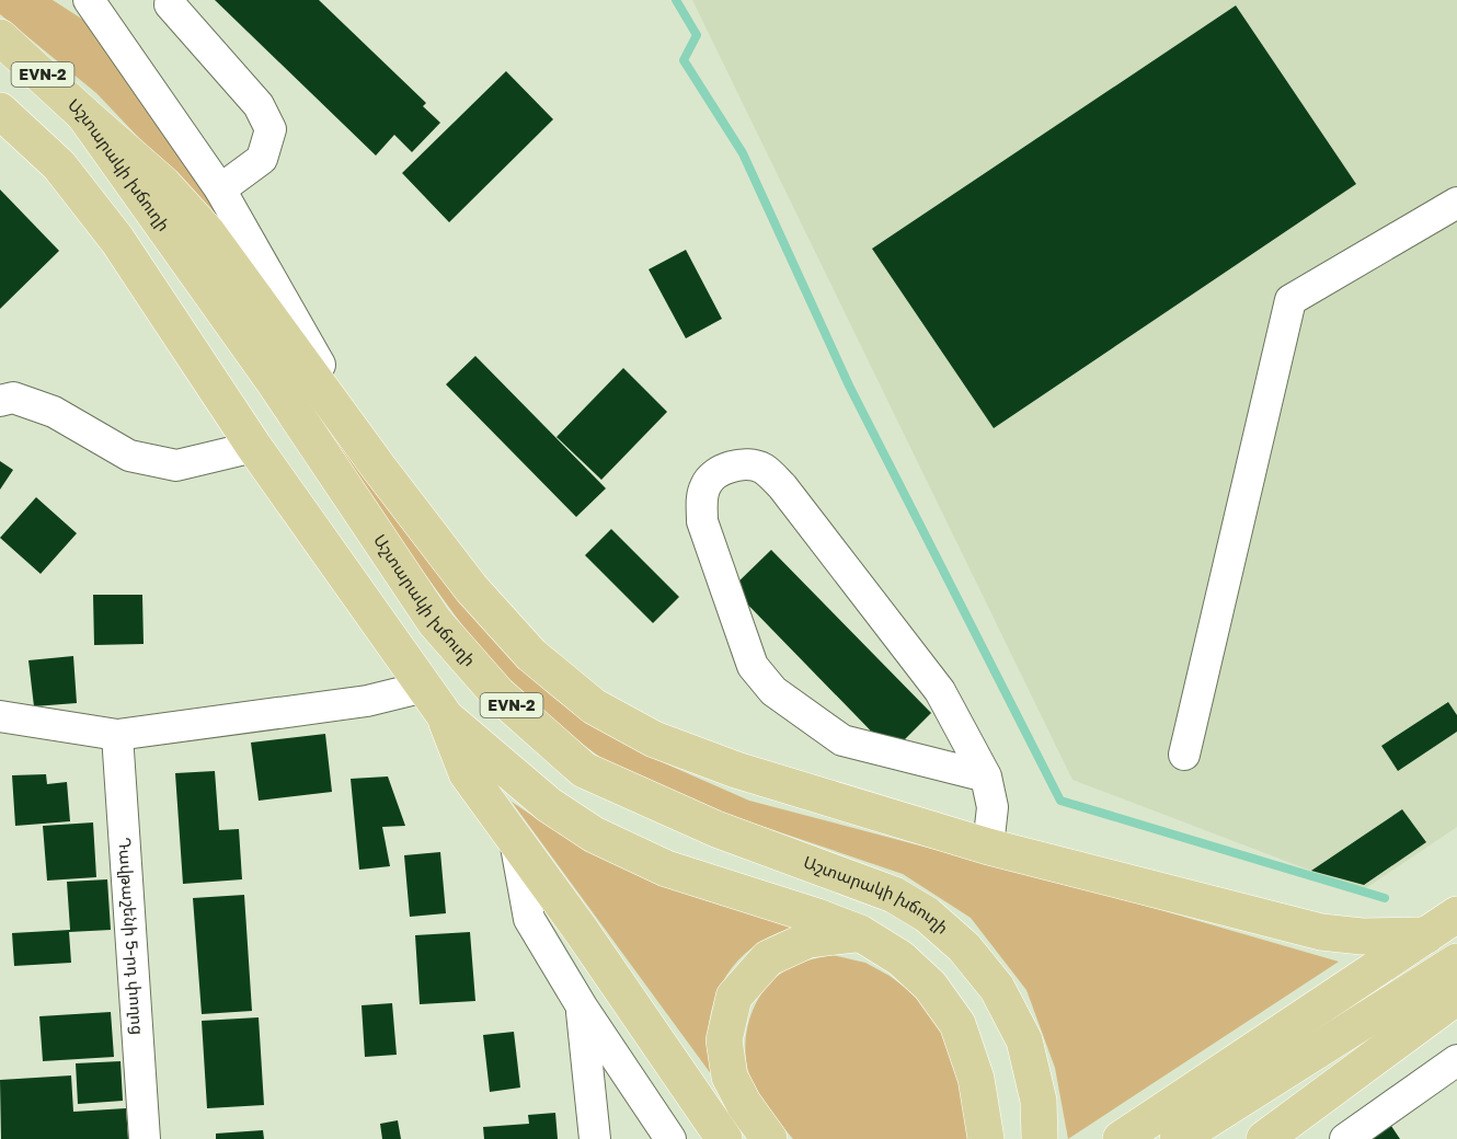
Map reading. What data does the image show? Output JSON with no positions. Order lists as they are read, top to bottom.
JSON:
{
  "streets": {
    "main road": ["EVN-2", "Աշտարակի խճուղի"],
    "street": ["Դավթաշենի 5-րդ փողոց"]
  }
}
